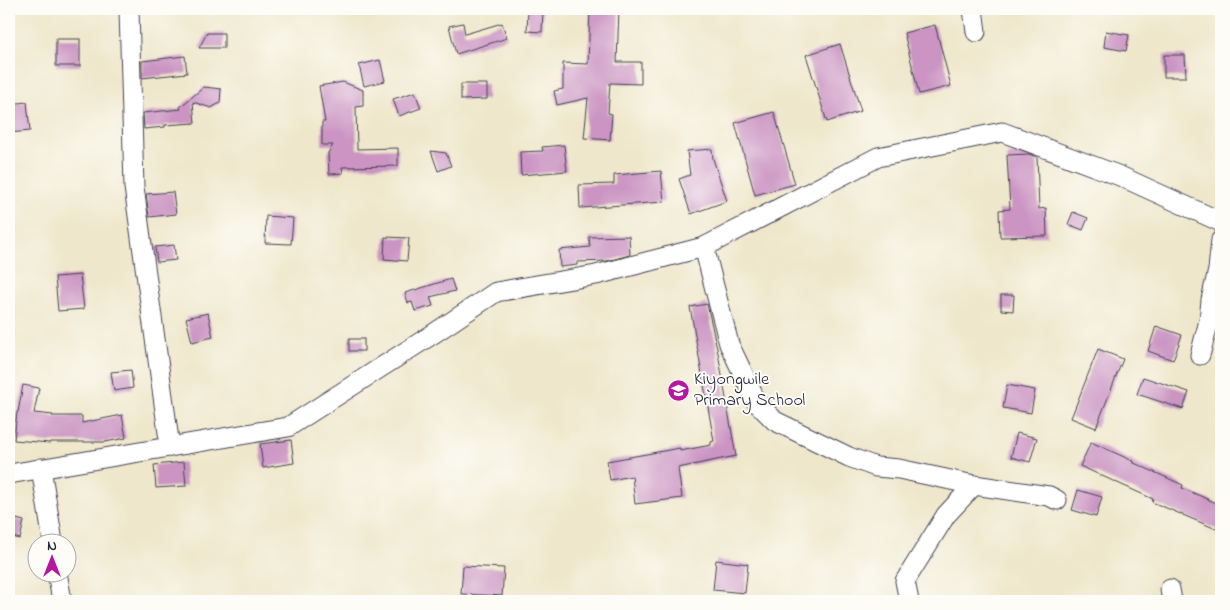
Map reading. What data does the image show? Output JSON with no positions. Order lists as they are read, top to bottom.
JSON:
{
  "places": {
    "school or university": ["Kiyongwile Primary School"]
  },
  "north": "top"
}
